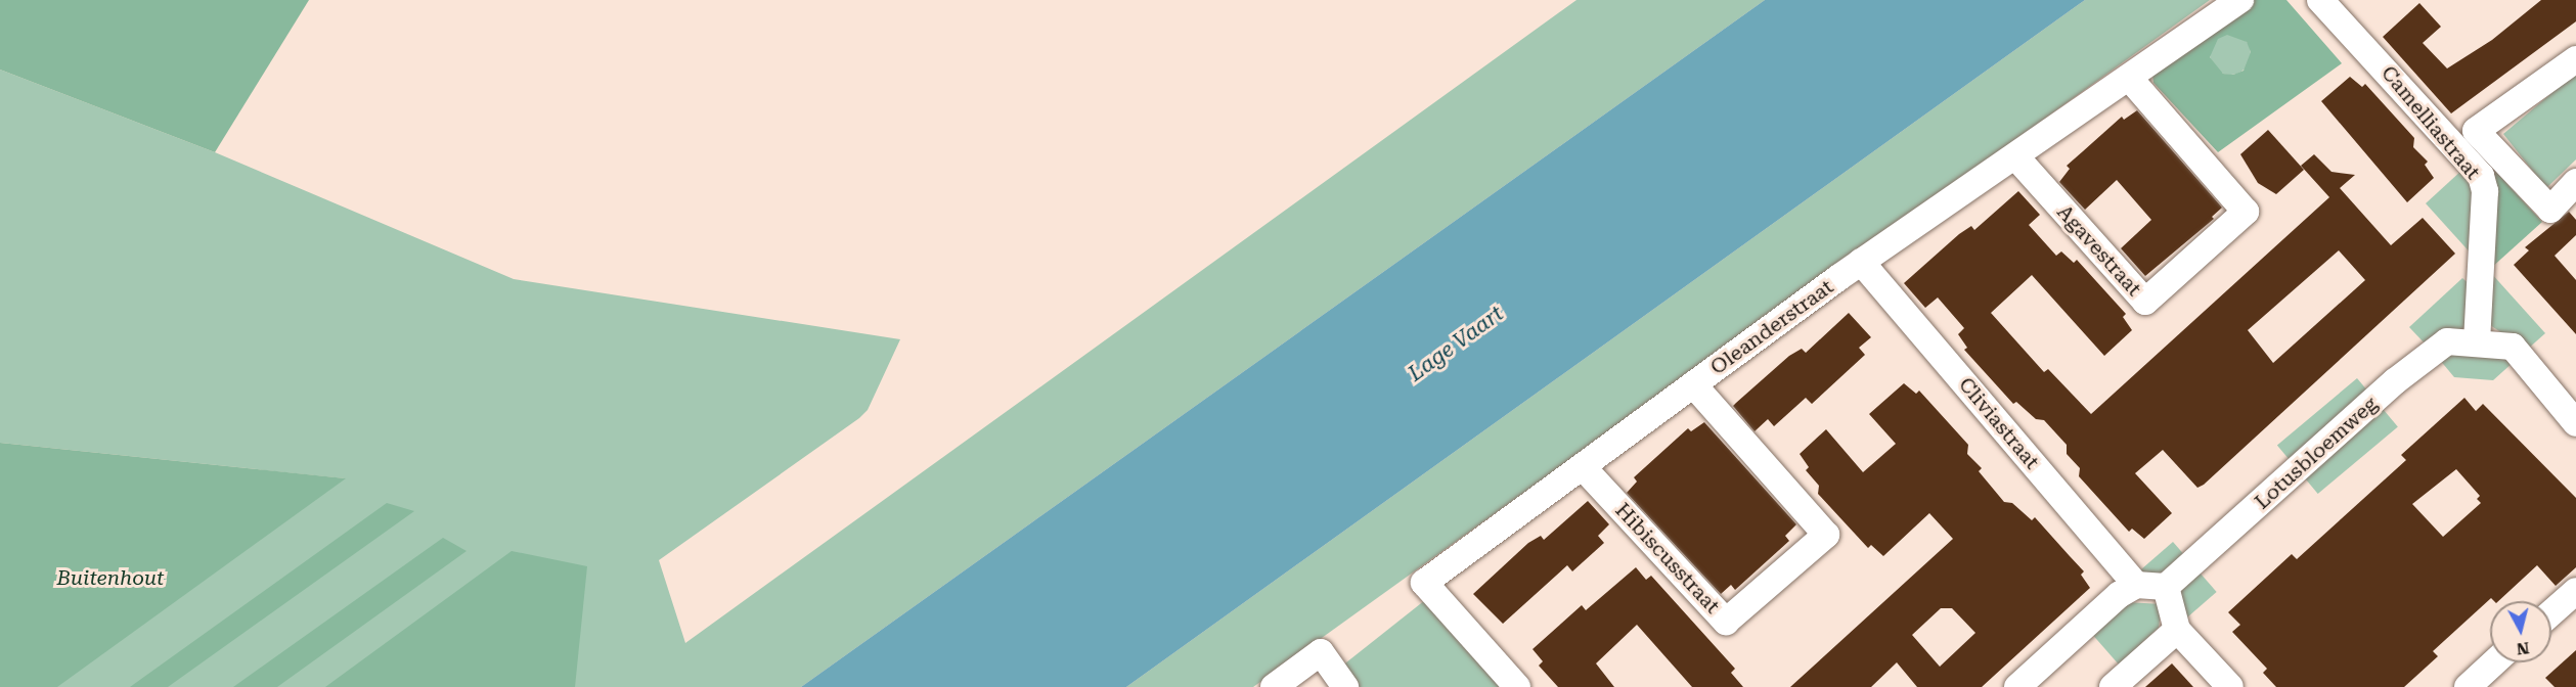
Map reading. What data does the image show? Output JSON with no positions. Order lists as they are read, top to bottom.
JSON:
{
  "streets": {
    "street": [
      "Camelliastraat",
      "Agavestraat",
      "Oleanderstraat",
      "Cliviastraat",
      "Lotusbloemweg",
      "Hibiscusstraat"
    ]
  },
  "crossings": [
    ["Camelliastraat", "Lotusbloemweg"],
    ["Agavestraat", "Oleanderstraat"],
    ["Oleanderstraat", "Cliviastraat"],
    ["Oleanderstraat", "Hibiscusstraat"]
  ],
  "water": ["Lage Vaart"],
  "parks": ["Buitenhout"],
  "north": "bottom"
}
